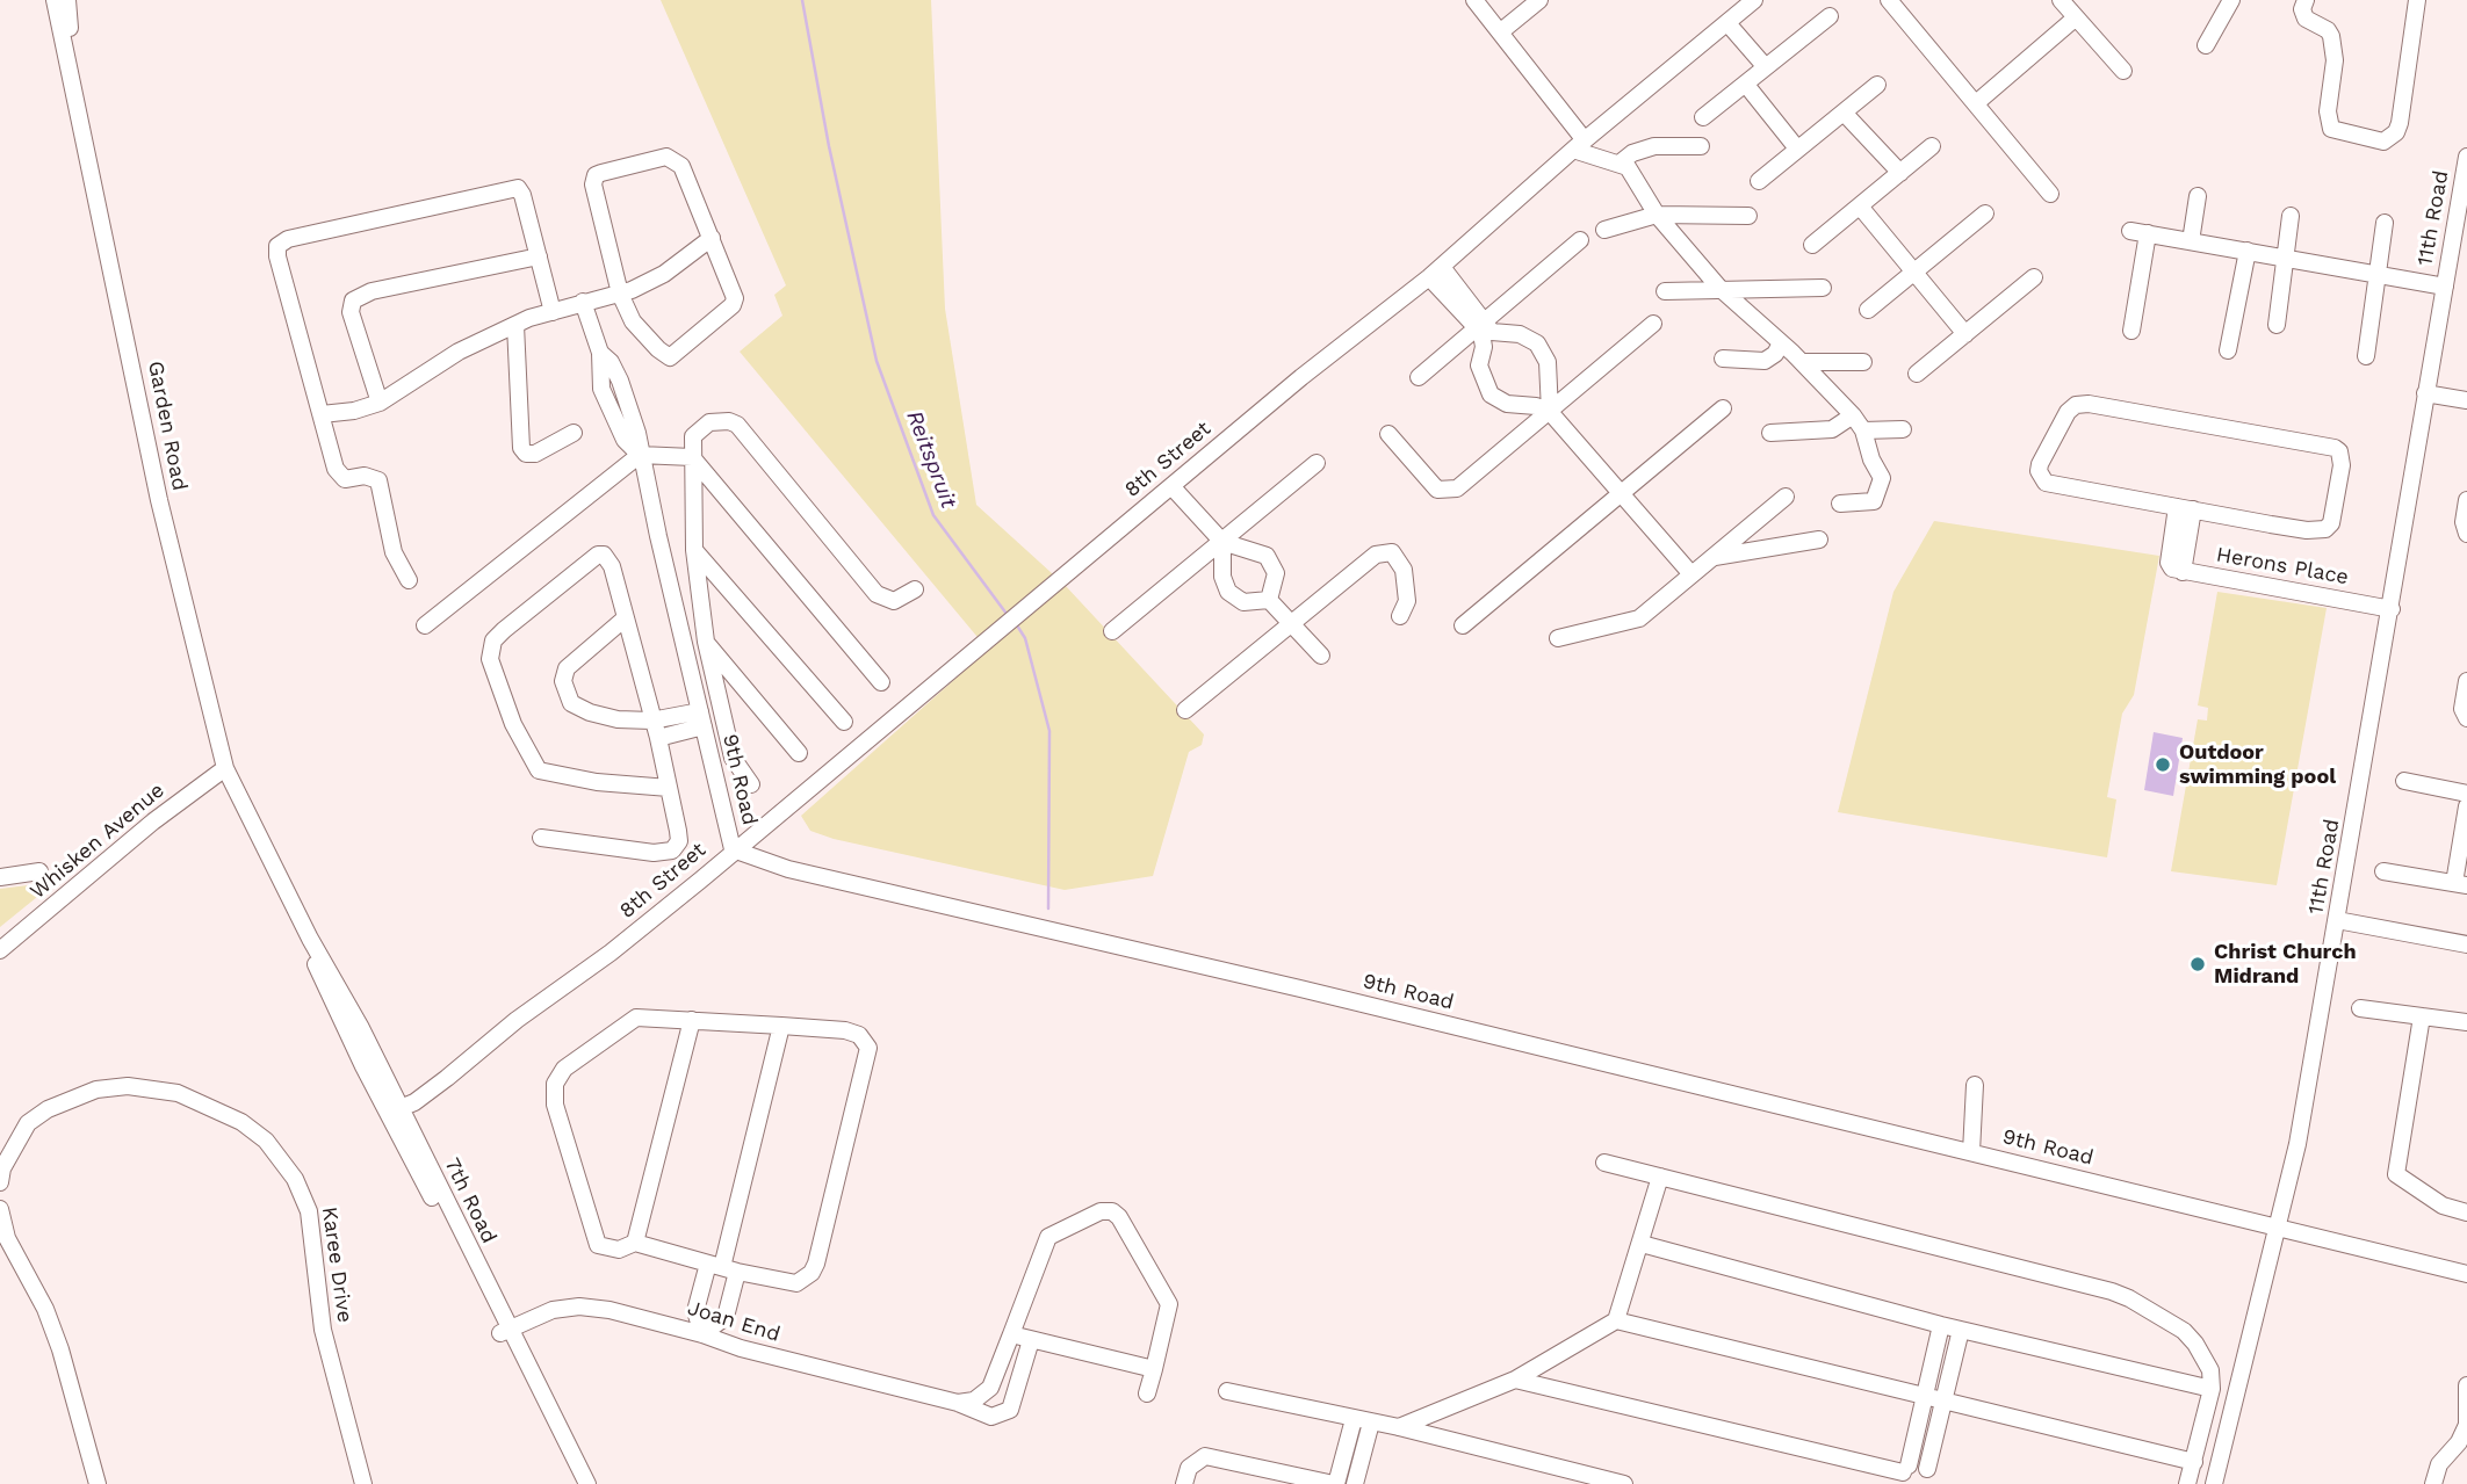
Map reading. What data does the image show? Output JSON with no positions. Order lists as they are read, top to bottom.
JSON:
{
  "streets": {
    "street": [
      "11th Road",
      "Garden Road",
      "8th Street",
      "Herons Place",
      "9th Road",
      "Whisken Avenue",
      "7th Road",
      "Karee Drive",
      "Joan End"
    ]
  },
  "crossings": [
    ["11th Road", "Herons Place"],
    ["11th Road", "9th Road"],
    ["Garden Road", "Whisken Avenue"],
    ["Garden Road", "7th Road"],
    ["8th Street", "9th Road"],
    ["8th Street", "7th Road"],
    ["Whisken Avenue", "7th Road"],
    ["7th Road", "Joan End"]
  ],
  "water": ["Reitspruit"],
  "places": ["Outdoor swimming pool", "Christ Church Midrand"]
}
